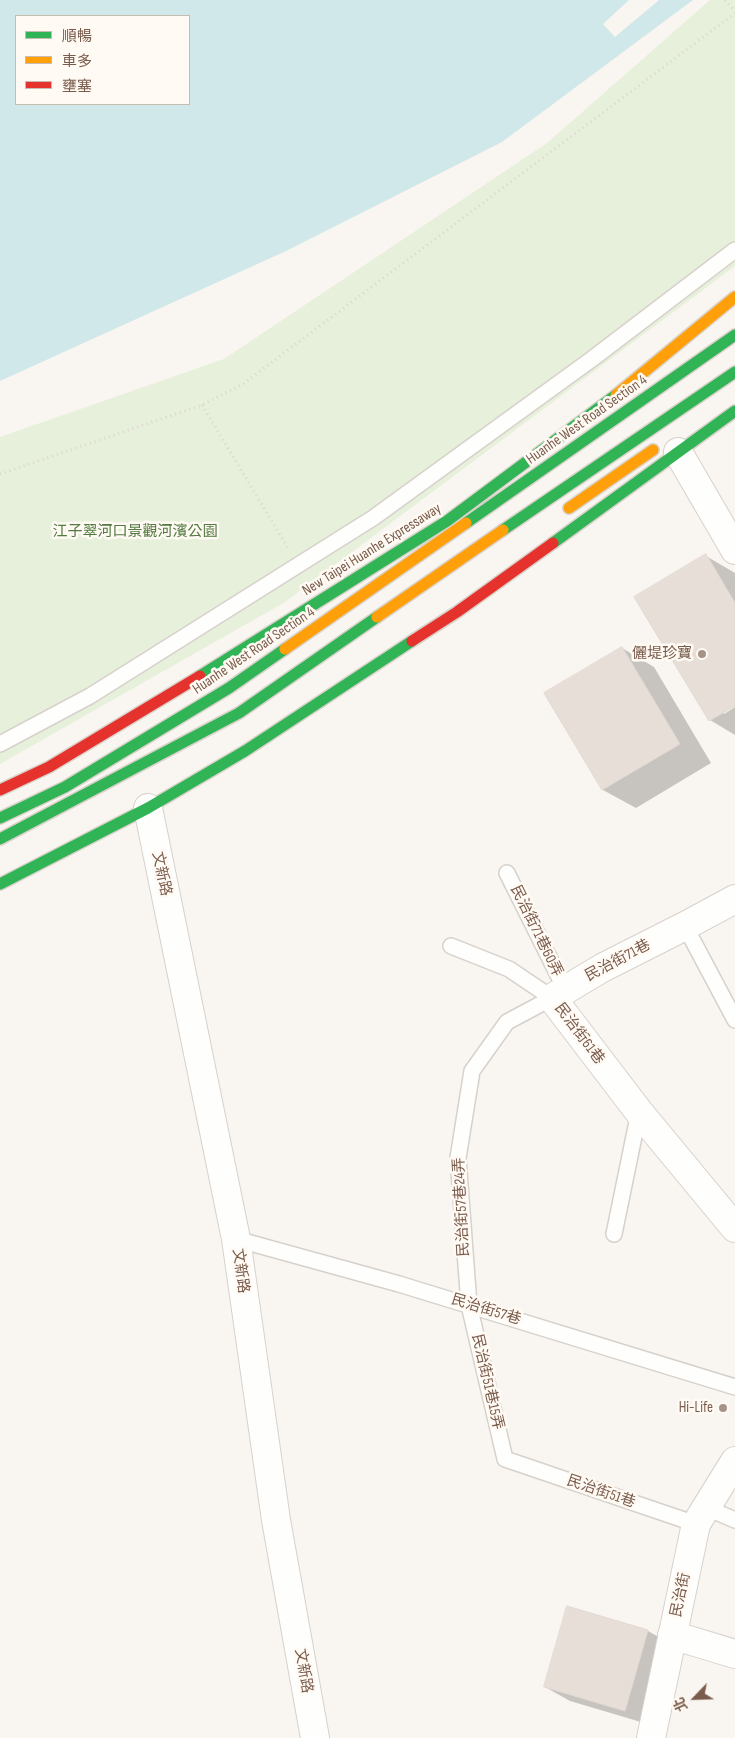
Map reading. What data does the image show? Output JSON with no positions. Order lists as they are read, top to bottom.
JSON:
{
  "streets": {
    "main road": ["Huanhe West Road Section 4", "New Taipei Huanhe Expressaway"],
    "street": [
      "文新路",
      "民治街71巷",
      "民治街61巷",
      "民治街"
    ],
    "lane": [
      "民治街71巷60弄",
      "民治街57巷24弄",
      "民治街57巷",
      "民治街51巷15弄",
      "民治街51巷"
    ]
  },
  "crossings": [
    ["文新路", "民治街57巷"],
    ["民治街71巷60弄", "民治街71巷"],
    ["民治街71巷60弄", "民治街61巷"],
    ["民治街71巷60弄", "民治街57巷24弄"],
    ["民治街71巷", "民治街61巷"],
    ["民治街71巷", "民治街57巷24弄"],
    ["民治街61巷", "民治街57巷24弄"],
    ["民治街57巷24弄", "民治街57巷"],
    ["民治街57巷24弄", "民治街51巷15弄"],
    ["民治街57巷", "民治街51巷15弄"],
    ["民治街51巷15弄", "民治街51巷"],
    ["民治街51巷", "民治街"]
  ],
  "parks": ["江子翠河口景觀河濱公園"],
  "places": ["儷堤珍寶", "Hi-Life"],
  "legend": ["順暢", "車多", "壅塞"],
  "north": "bottom left"
}
